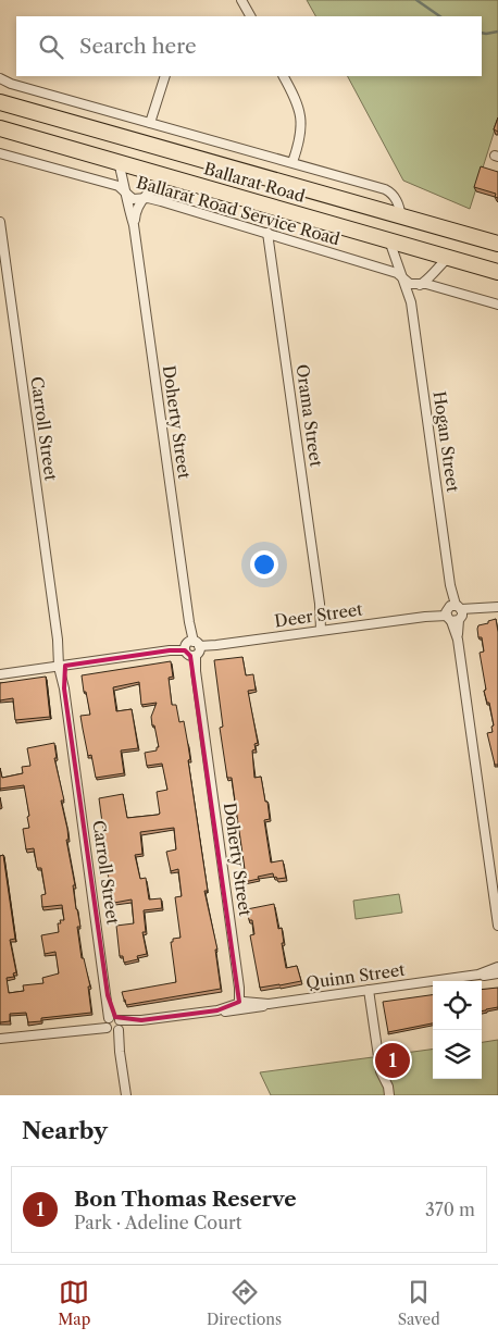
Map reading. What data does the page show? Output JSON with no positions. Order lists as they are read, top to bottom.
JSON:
{
  "streets": {
    "highway": ["Ballarat Road"],
    "street": [
      "Ballarat Road Service Road",
      "Orama Street",
      "Doherty Street",
      "Carroll Street",
      "Hogan Street",
      "Deer Street",
      "Quinn Street"
    ]
  },
  "crossings": [
    ["Ballarat Road", "Doherty Street"],
    ["Ballarat Road", "Hogan Street"],
    ["Ballarat Road Service Road", "Orama Street"],
    ["Ballarat Road Service Road", "Doherty Street"],
    ["Ballarat Road Service Road", "Hogan Street"],
    ["Orama Street", "Deer Street"],
    ["Doherty Street", "Deer Street"],
    ["Doherty Street", "Quinn Street"],
    ["Carroll Street", "Deer Street"],
    ["Carroll Street", "Quinn Street"],
    ["Hogan Street", "Deer Street"]
  ],
  "page": {
    "search": "Search here",
    "pins": "1",
    "heading": "Nearby",
    "list": [
      {
        "mark": "1",
        "name": "Bon Thomas Reserve",
        "note": "Park · Adeline Court",
        "value": "370 m"
      }
    ],
    "nav": ["Map", "Directions", "Saved"]
  }
}
